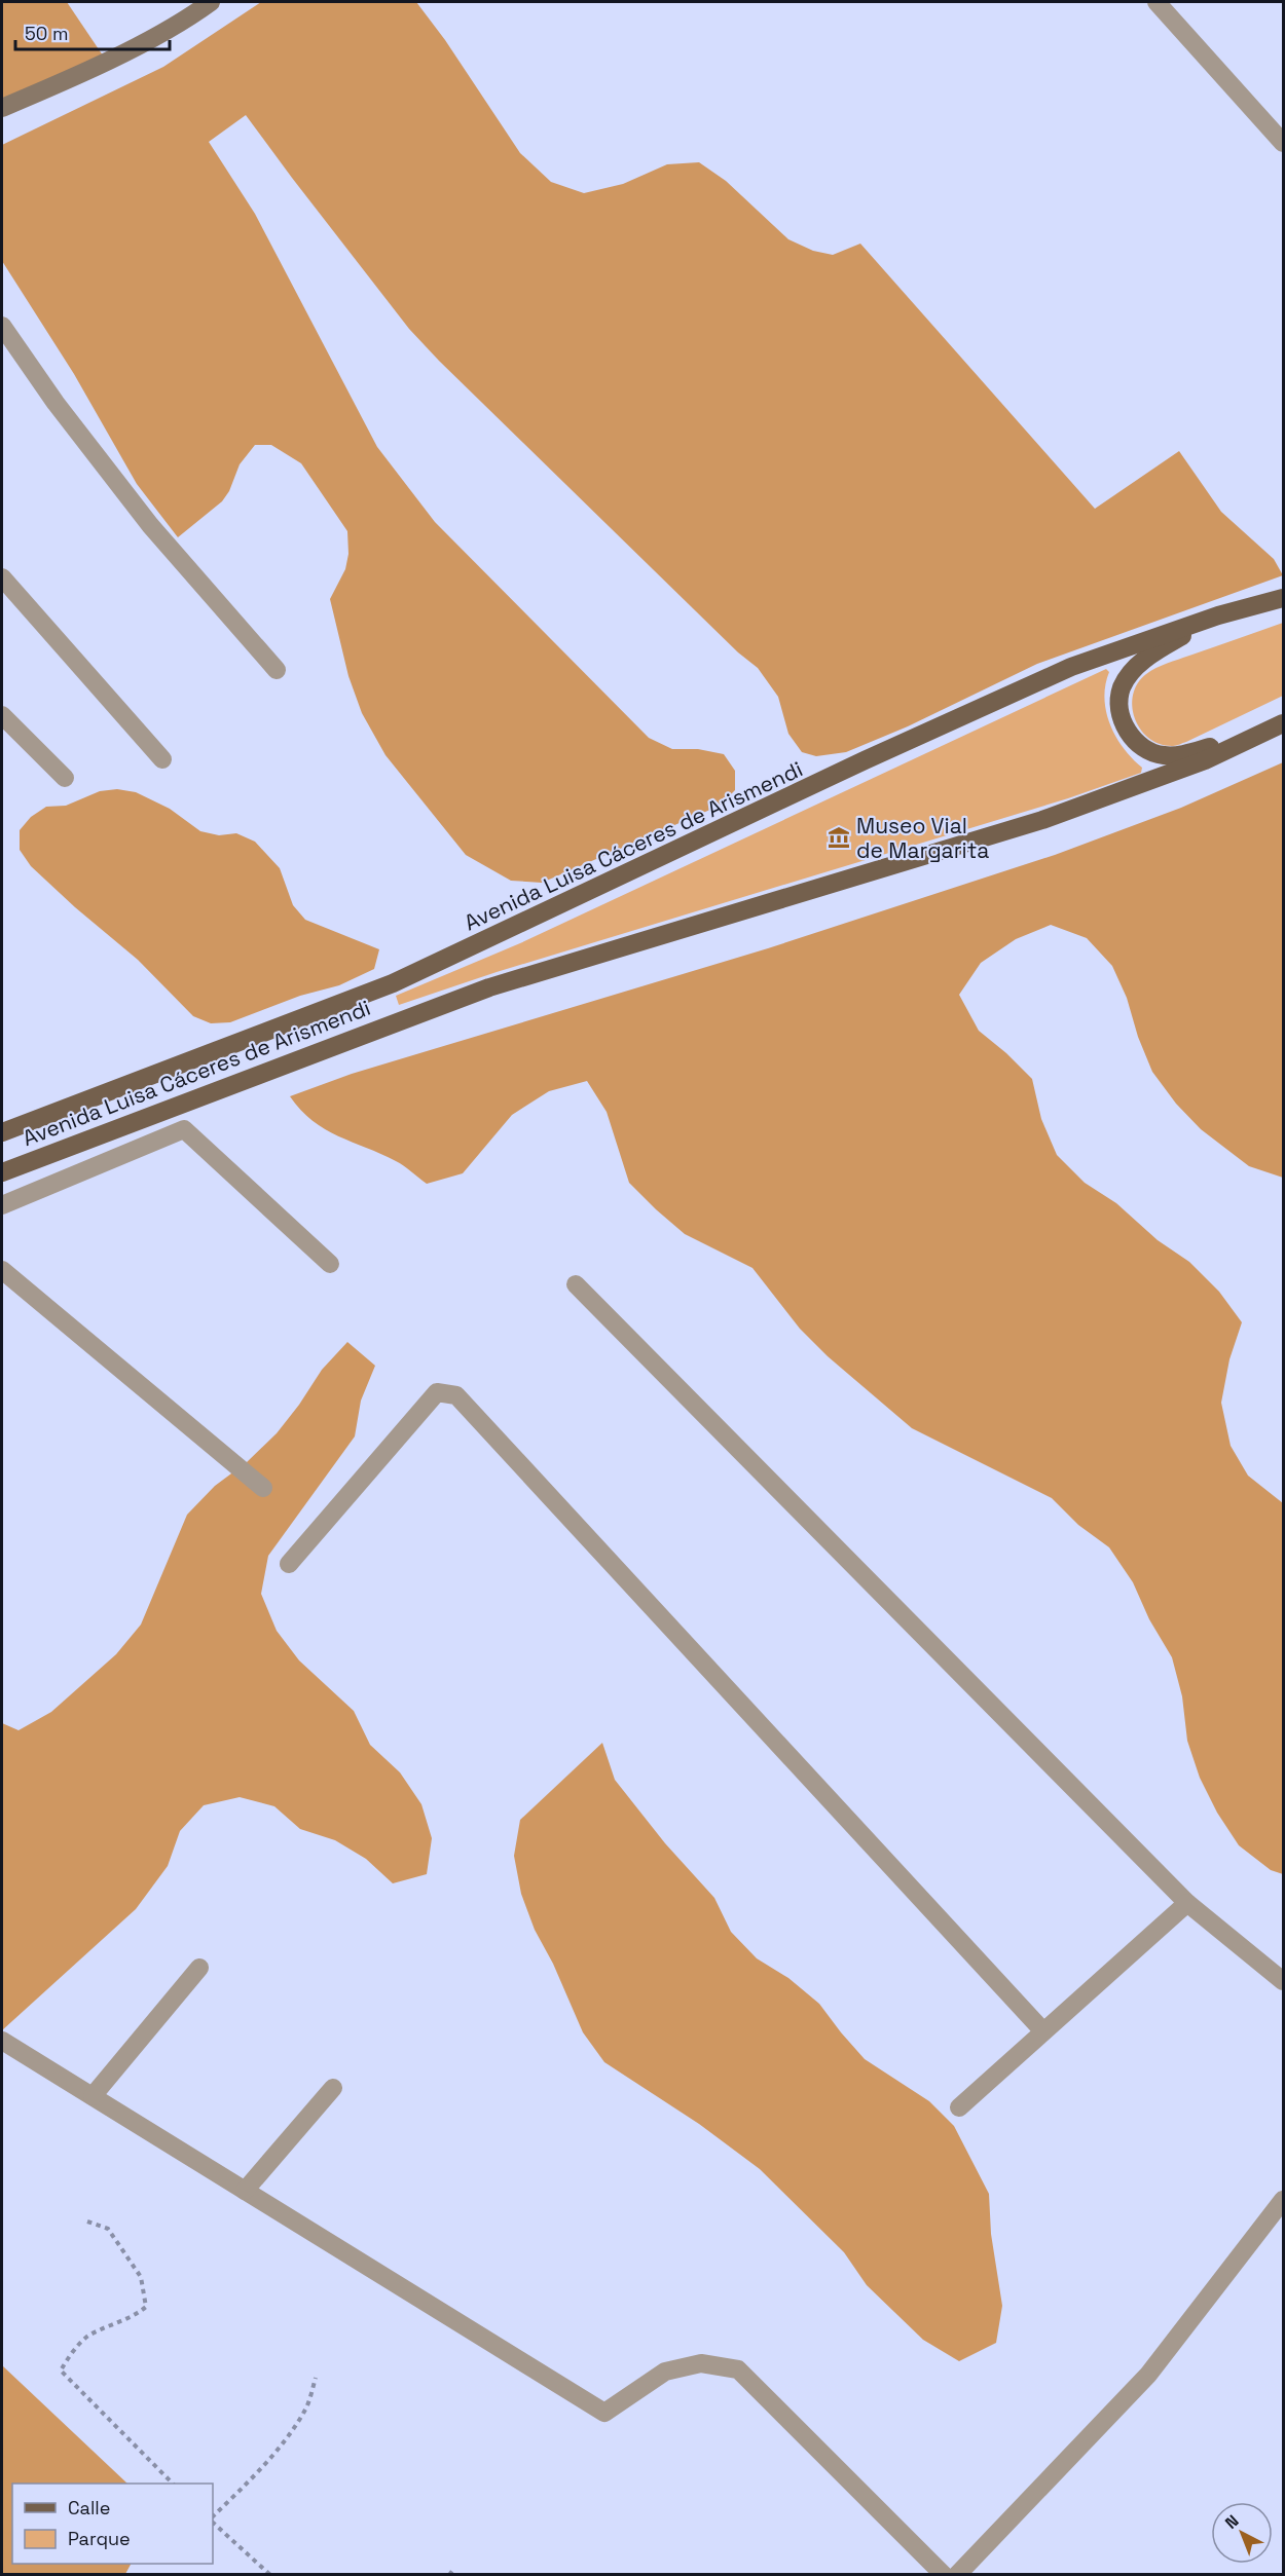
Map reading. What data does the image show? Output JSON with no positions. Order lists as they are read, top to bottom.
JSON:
{
  "streets": {
    "main road": ["Avenida Luisa Cáceres de Arismendi"]
  },
  "places": {
    "museum": ["Museo Vial de Margarita"]
  },
  "legend": ["Calle", "Parque"],
  "scale_bar": "50 m",
  "north": "top left"
}
